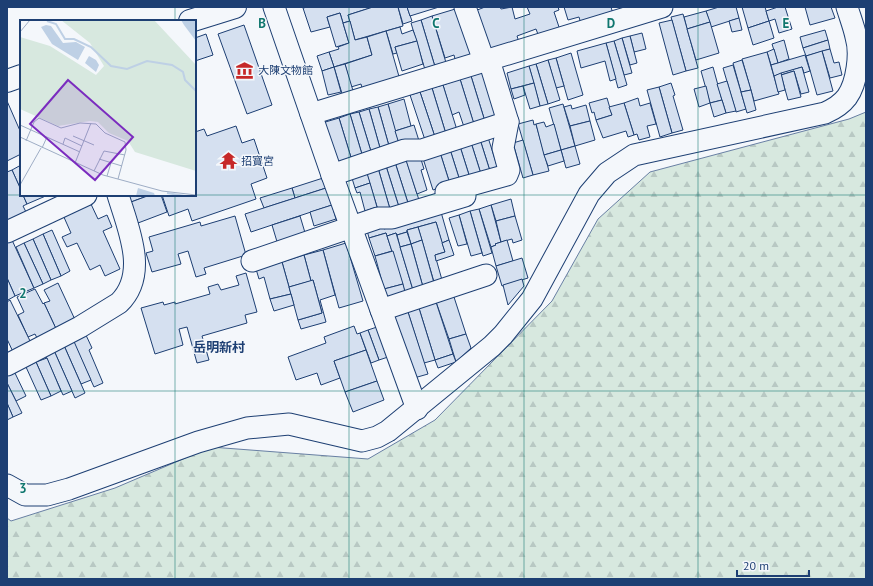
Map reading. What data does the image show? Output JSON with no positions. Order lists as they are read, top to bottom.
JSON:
{
  "districts": ["岳明新村"],
  "places": {
    "museum": ["大陳文物館"],
    "temple": ["招寶宮"]
  },
  "scale_bar": "20 m",
  "grid": {
    "columns": [
      "B",
      "C",
      "D",
      "E"
    ],
    "rows": ["2", "3"]
  }
}
